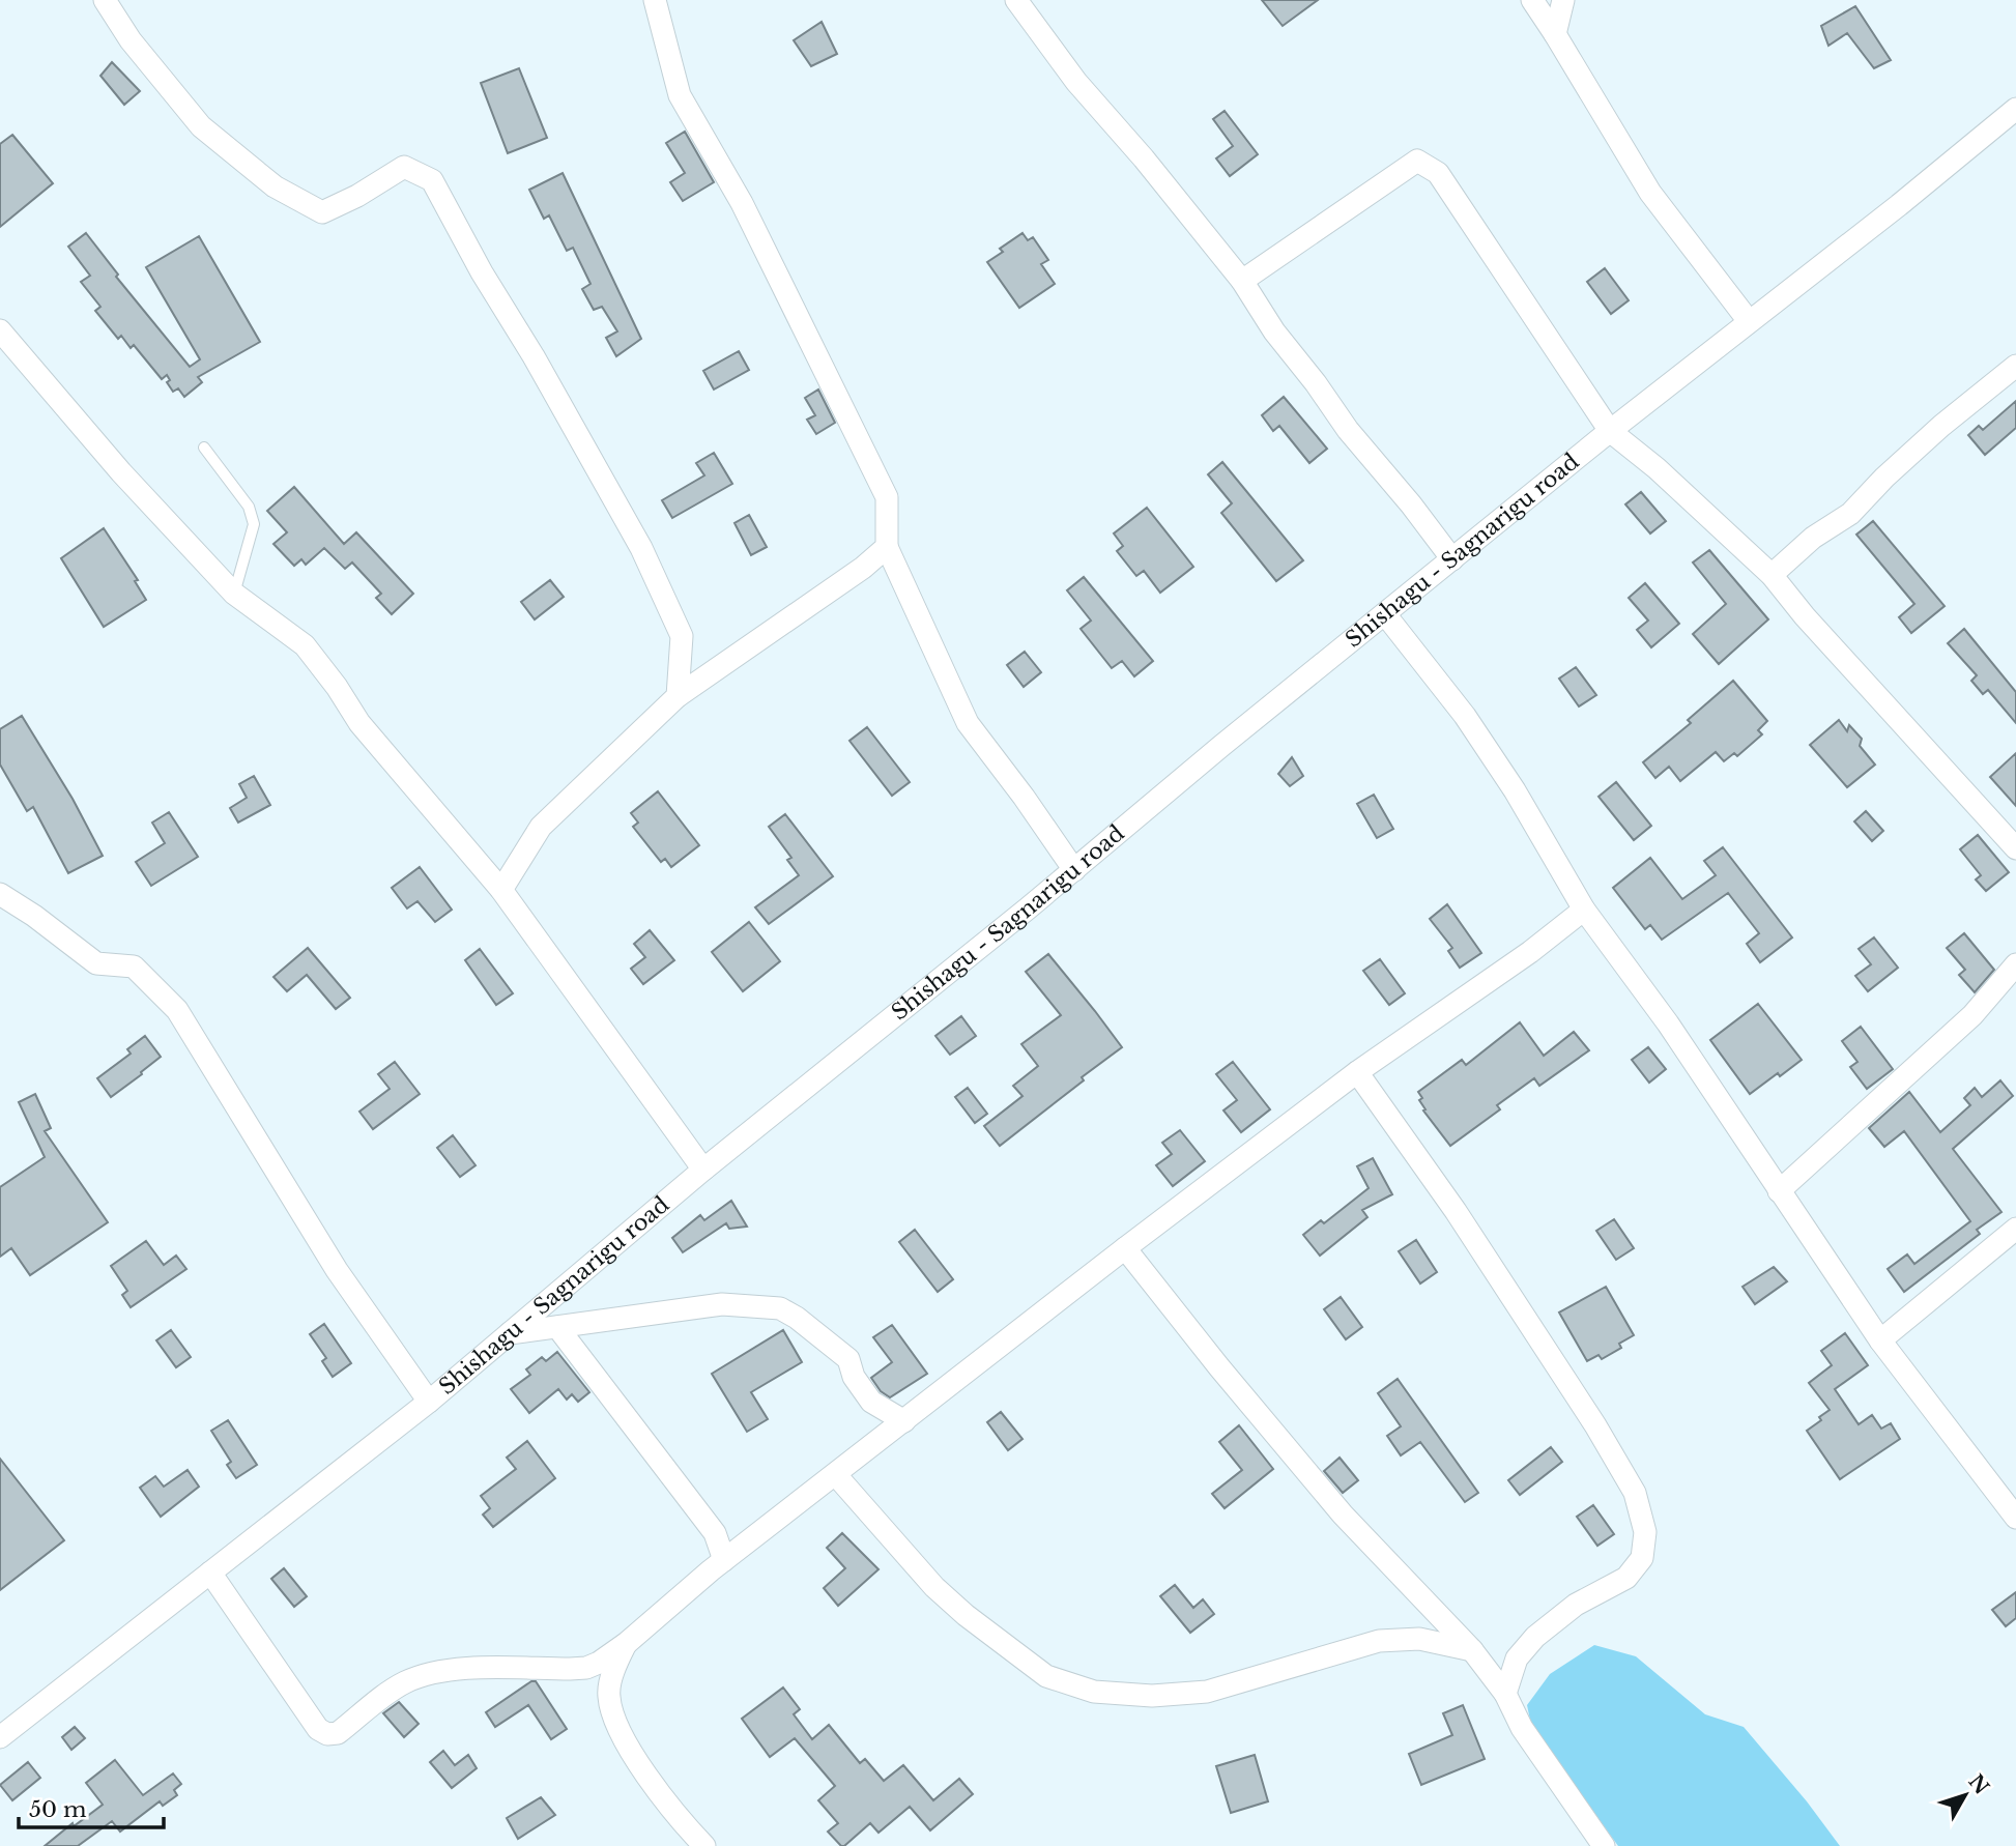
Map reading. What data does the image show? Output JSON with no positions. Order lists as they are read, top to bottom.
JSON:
{
  "streets": {
    "street": ["Shishagu - Sagnarigu road"]
  },
  "scale_bar": "50 m",
  "north": "top right"
}
